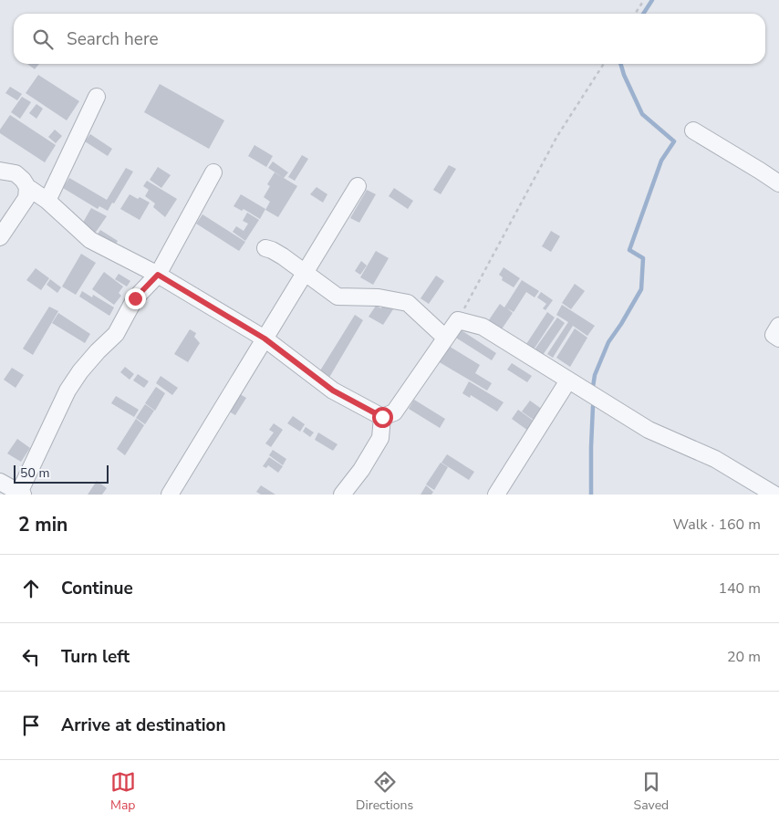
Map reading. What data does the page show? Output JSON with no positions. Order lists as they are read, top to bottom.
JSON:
{
  "scale_bar": "50 m",
  "page": {
    "search": "Search here",
    "scale": "50 m",
    "heading": ["2 min", "Walk · 160 m"],
    "list": [
      ["Continue", "140 m"],
      ["Turn left", "20 m"],
      "Arrive at destination"
    ],
    "nav": ["Map", "Directions", "Saved"]
  }
}
